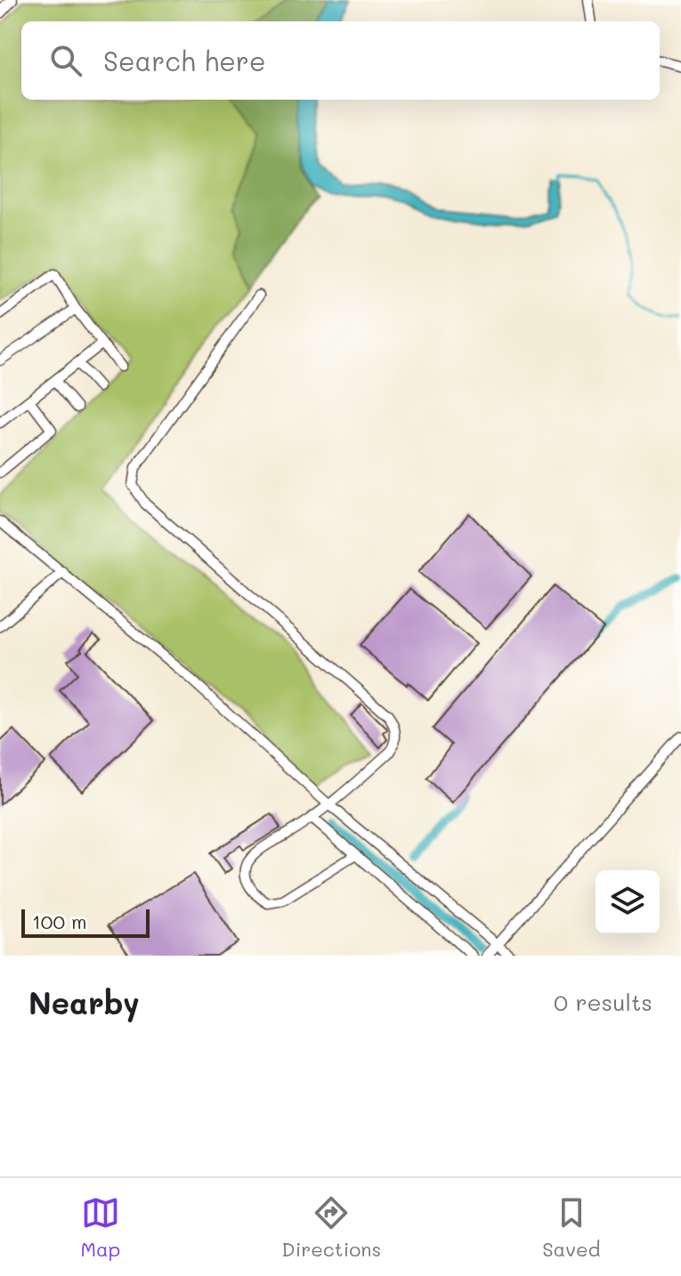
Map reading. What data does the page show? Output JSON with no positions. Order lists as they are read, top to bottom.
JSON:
{
  "scale_bar": "100 m",
  "page": {
    "search": "Search here",
    "scale": "100 m",
    "heading": ["Nearby", "0 results"],
    "nav": ["Map", "Directions", "Saved"]
  }
}
